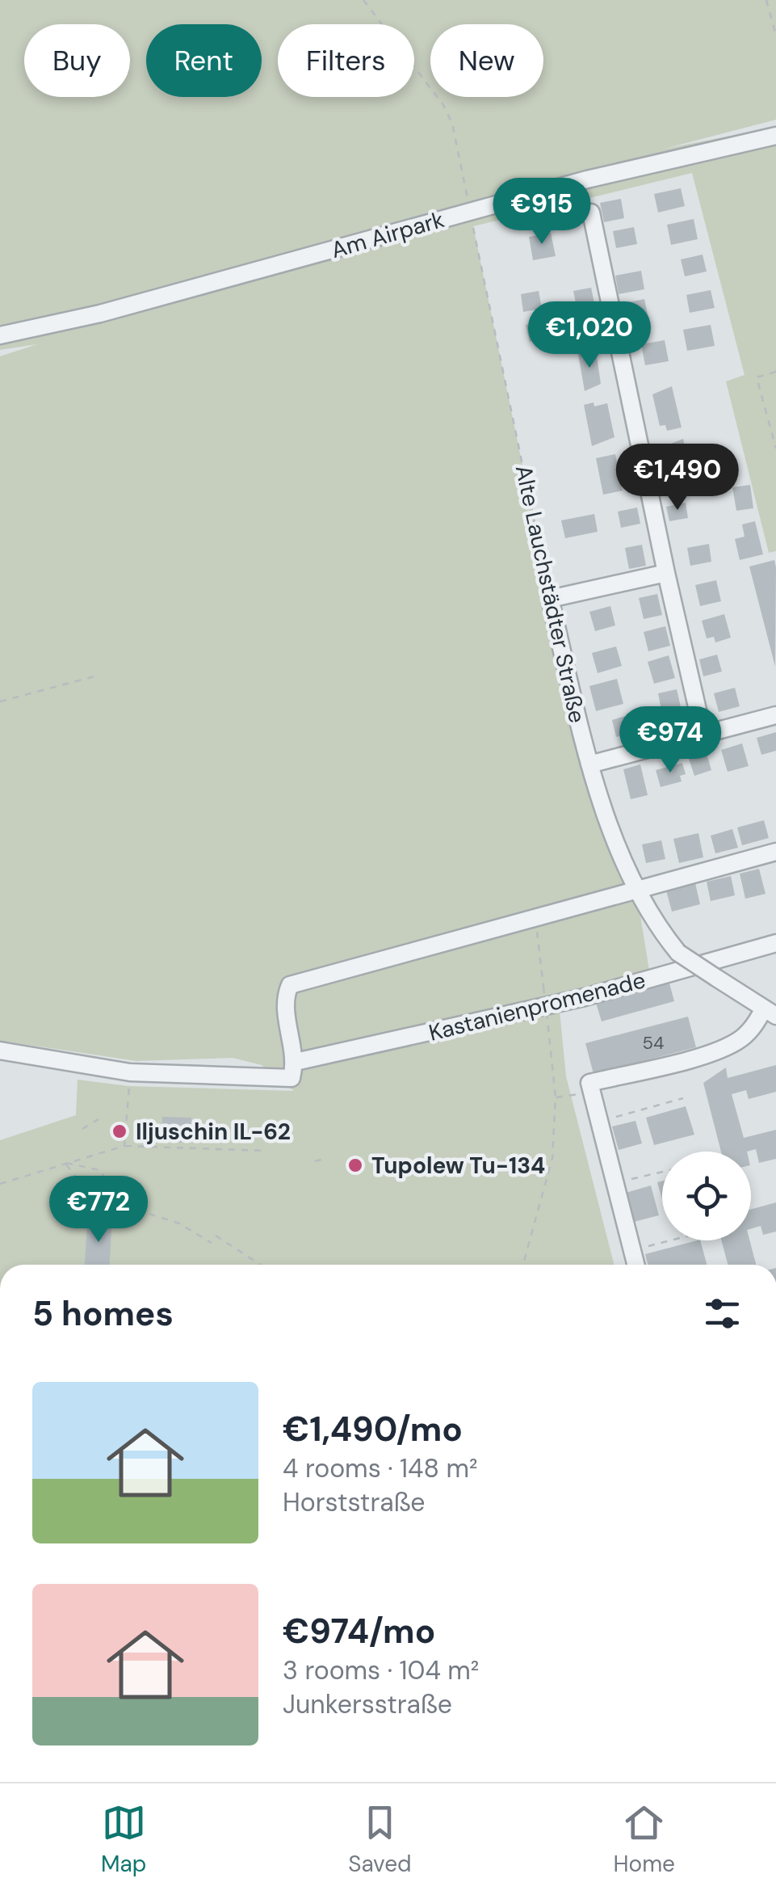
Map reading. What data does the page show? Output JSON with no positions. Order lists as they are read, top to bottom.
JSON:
{
  "streets": {
    "street": ["Am Airpark", "Alte Lauchstädter Straße", "Kastanienpromenade"]
  },
  "crossings": [
    ["Am Airpark", "Alte Lauchstädter Straße"]
  ],
  "places": ["Iljuschin IL-62", "Tupolew Tu-134"],
  "house_numbers": ["54"],
  "page": {
    "chip": [
      "Buy",
      "Rent",
      "Filters",
      "New"
    ],
    "price": [
      "€915",
      "€1,020",
      "€1,490",
      "€974",
      "€772"
    ],
    "heading": "5 homes",
    "list": [
      {
        "name": "€1,490/mo",
        "note": "4 rooms · 148 m² · Horststraße"
      },
      {
        "name": "€974/mo",
        "note": "3 rooms · 104 m² · Junkersstraße"
      }
    ],
    "tabs": ["Map", "Saved", "Home"]
  }
}
